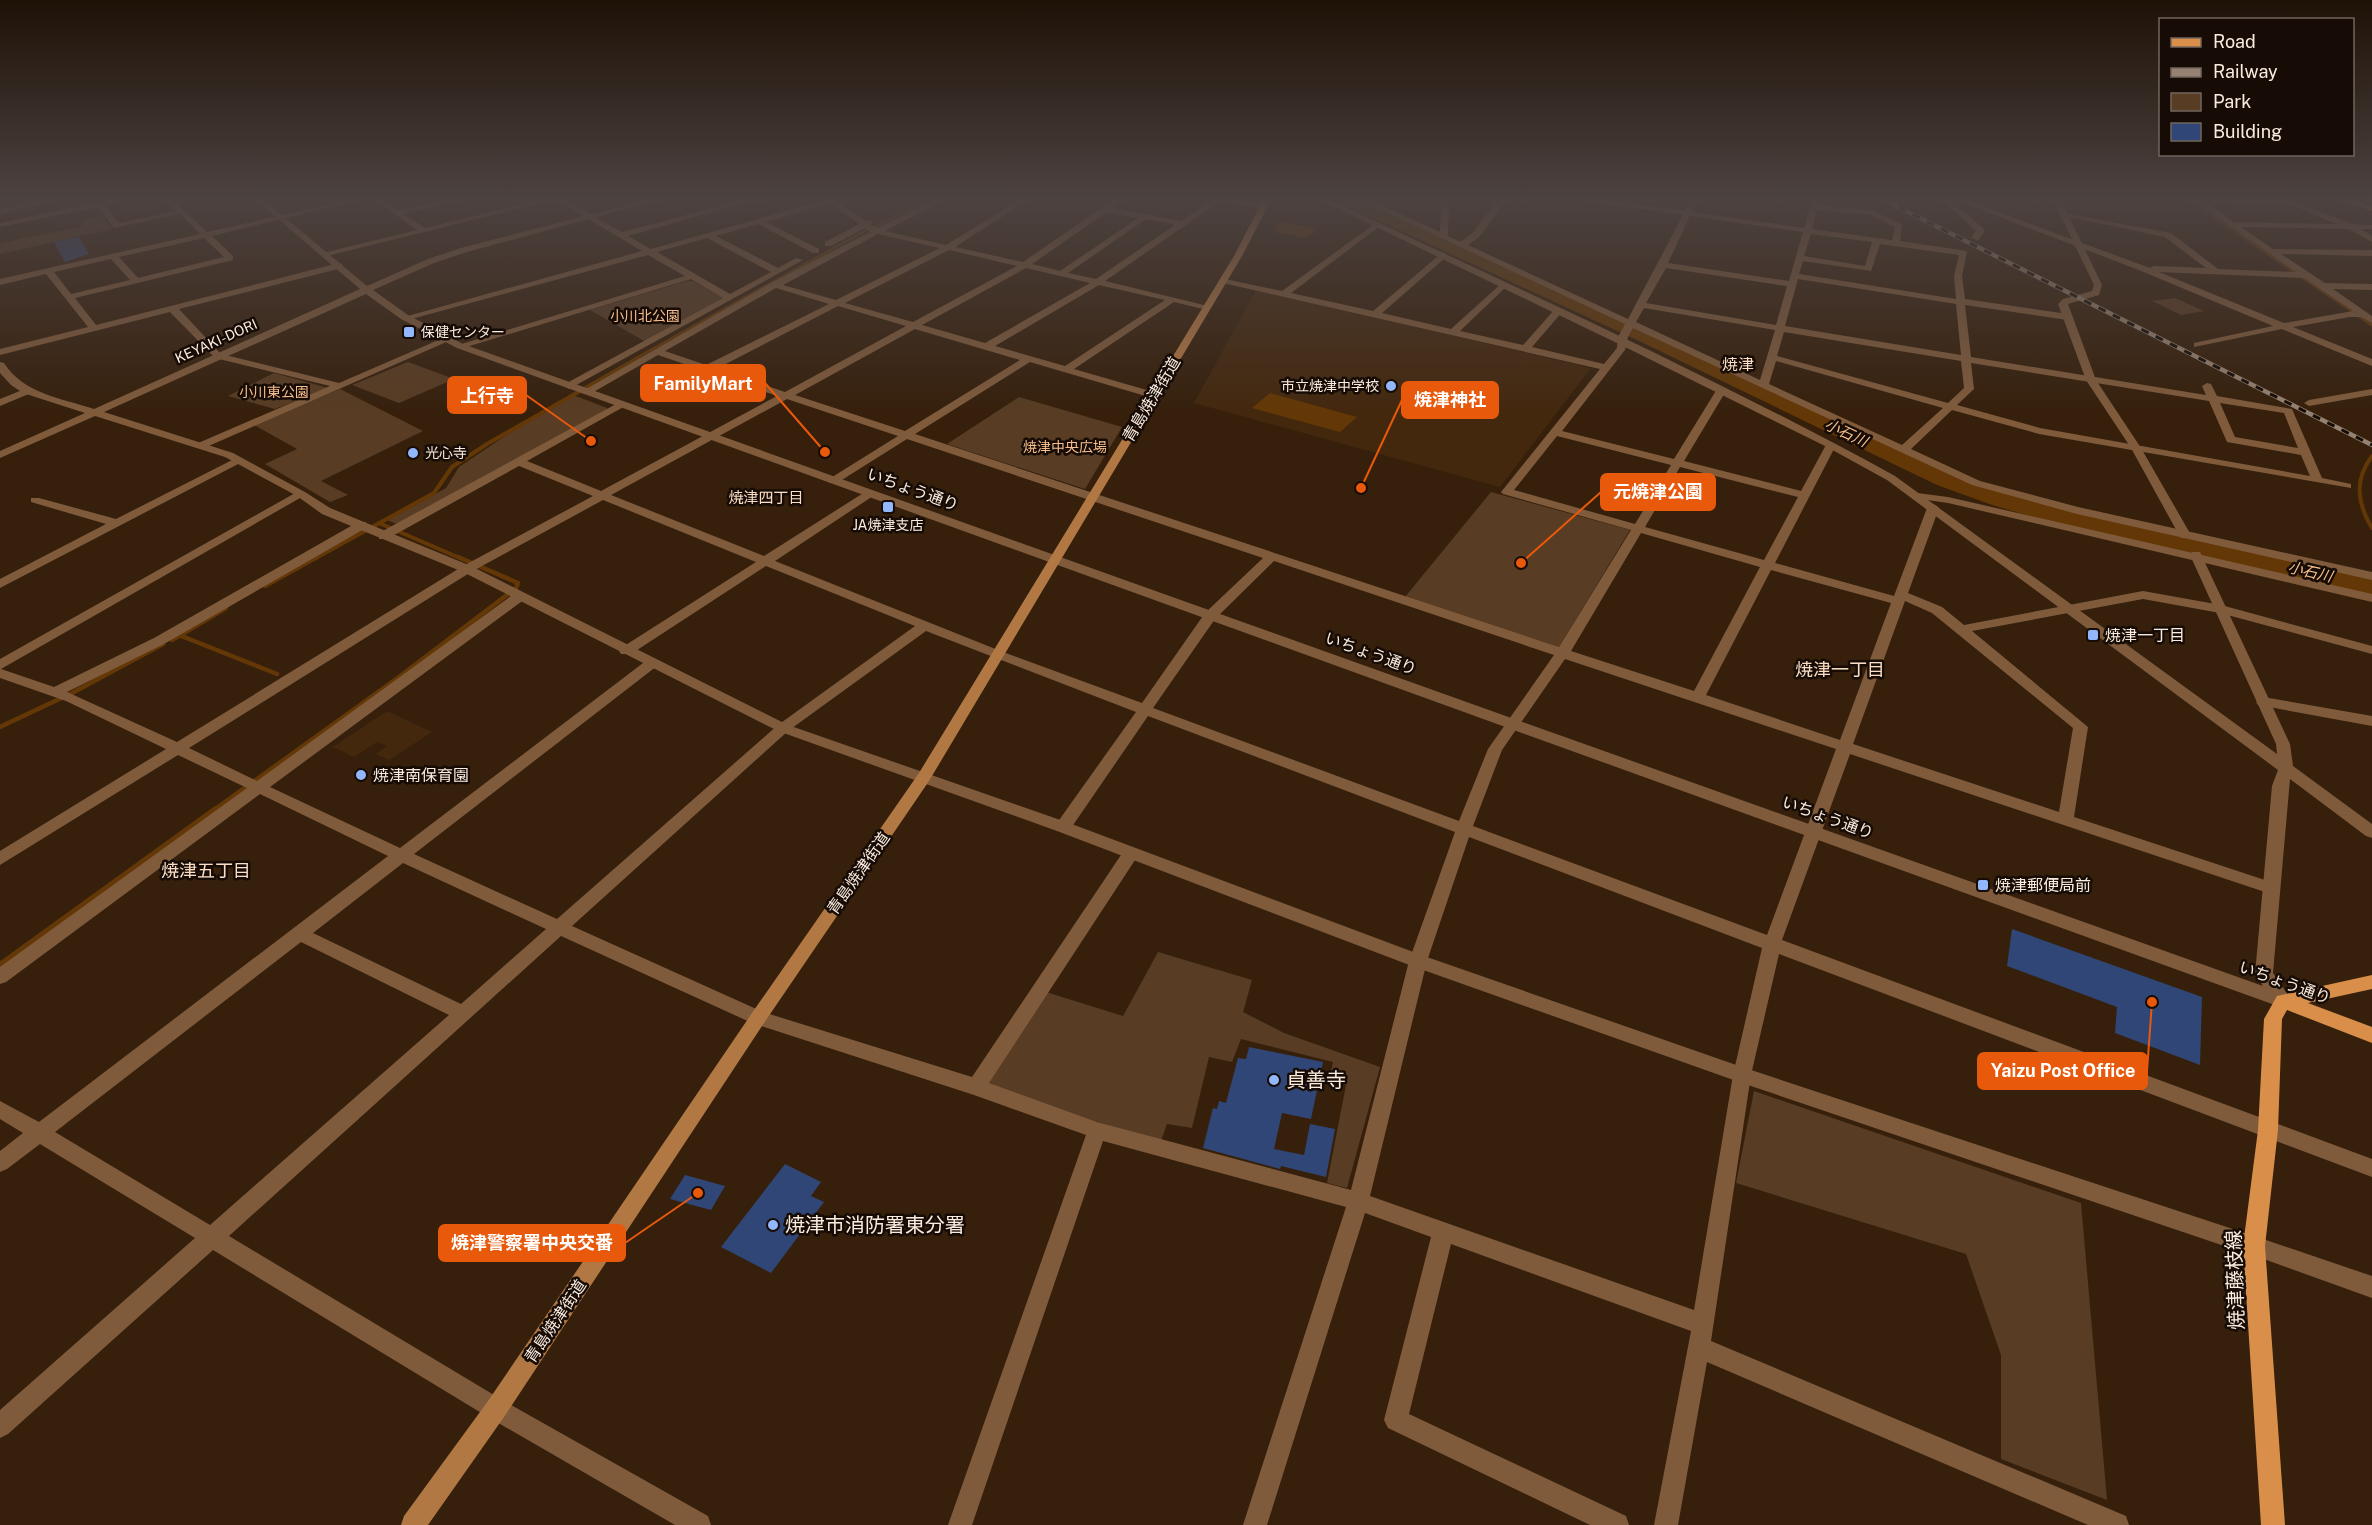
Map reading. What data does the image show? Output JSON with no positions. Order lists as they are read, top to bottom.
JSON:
{
  "streets": {
    "main road": ["青島焼津街道", "いちょう通り", "焼津藤枝線"],
    "street": ["KEYAKI-DORI"]
  },
  "crossings": [
    ["KEYAKI-DORI", "いちょう通り"],
    ["青島焼津街道", "いちょう通り"],
    ["いちょう通り", "焼津藤枝線"]
  ],
  "districts": [
    "焼津",
    "焼津四丁目",
    "焼津一丁目",
    "焼津五丁目"
  ],
  "water": ["小石川"],
  "parks": ["小川北公園", "小川東公園", "焼津中央広場"],
  "places": {
    "transit": [
      "保健センター",
      "JA焼津支店",
      "焼津一丁目",
      "焼津郵便局前"
    ],
    "other": [
      "市立焼津中学校",
      "上行寺",
      "FamilyMart",
      "光心寺",
      "焼津神社",
      "元焼津公園",
      "焼津南保育園",
      "Yaizu Post Office",
      "貞善寺",
      "焼津警察署中央交番",
      "焼津市消防署東分署"
    ]
  },
  "legend": [
    "Road",
    "Railway",
    "Park",
    "Building"
  ]
}
